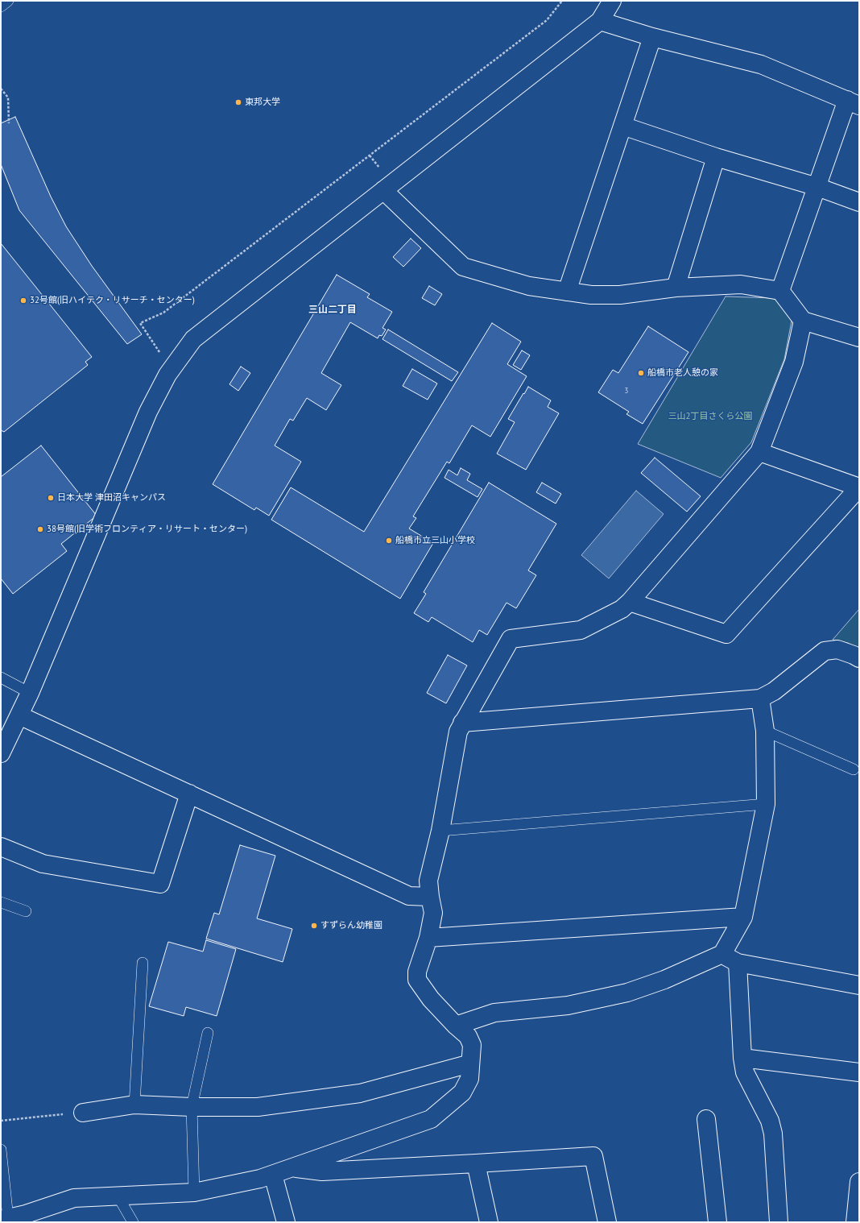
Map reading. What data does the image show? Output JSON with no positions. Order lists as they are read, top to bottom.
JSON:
{
  "districts": ["三山二丁目"],
  "parks": ["三山2丁目さくら公園"],
  "places": [
    "東邦大学",
    "32号館(旧ハイテク・リサーチ・センター)",
    "船橋市老人憩の家",
    "日本大学 津田沼キャンパス",
    "38号館(旧学術フロンティア・リサート・センター)",
    "船橋市立三山小学校",
    "すずらん幼稚園"
  ],
  "house_numbers": ["3"]
}
